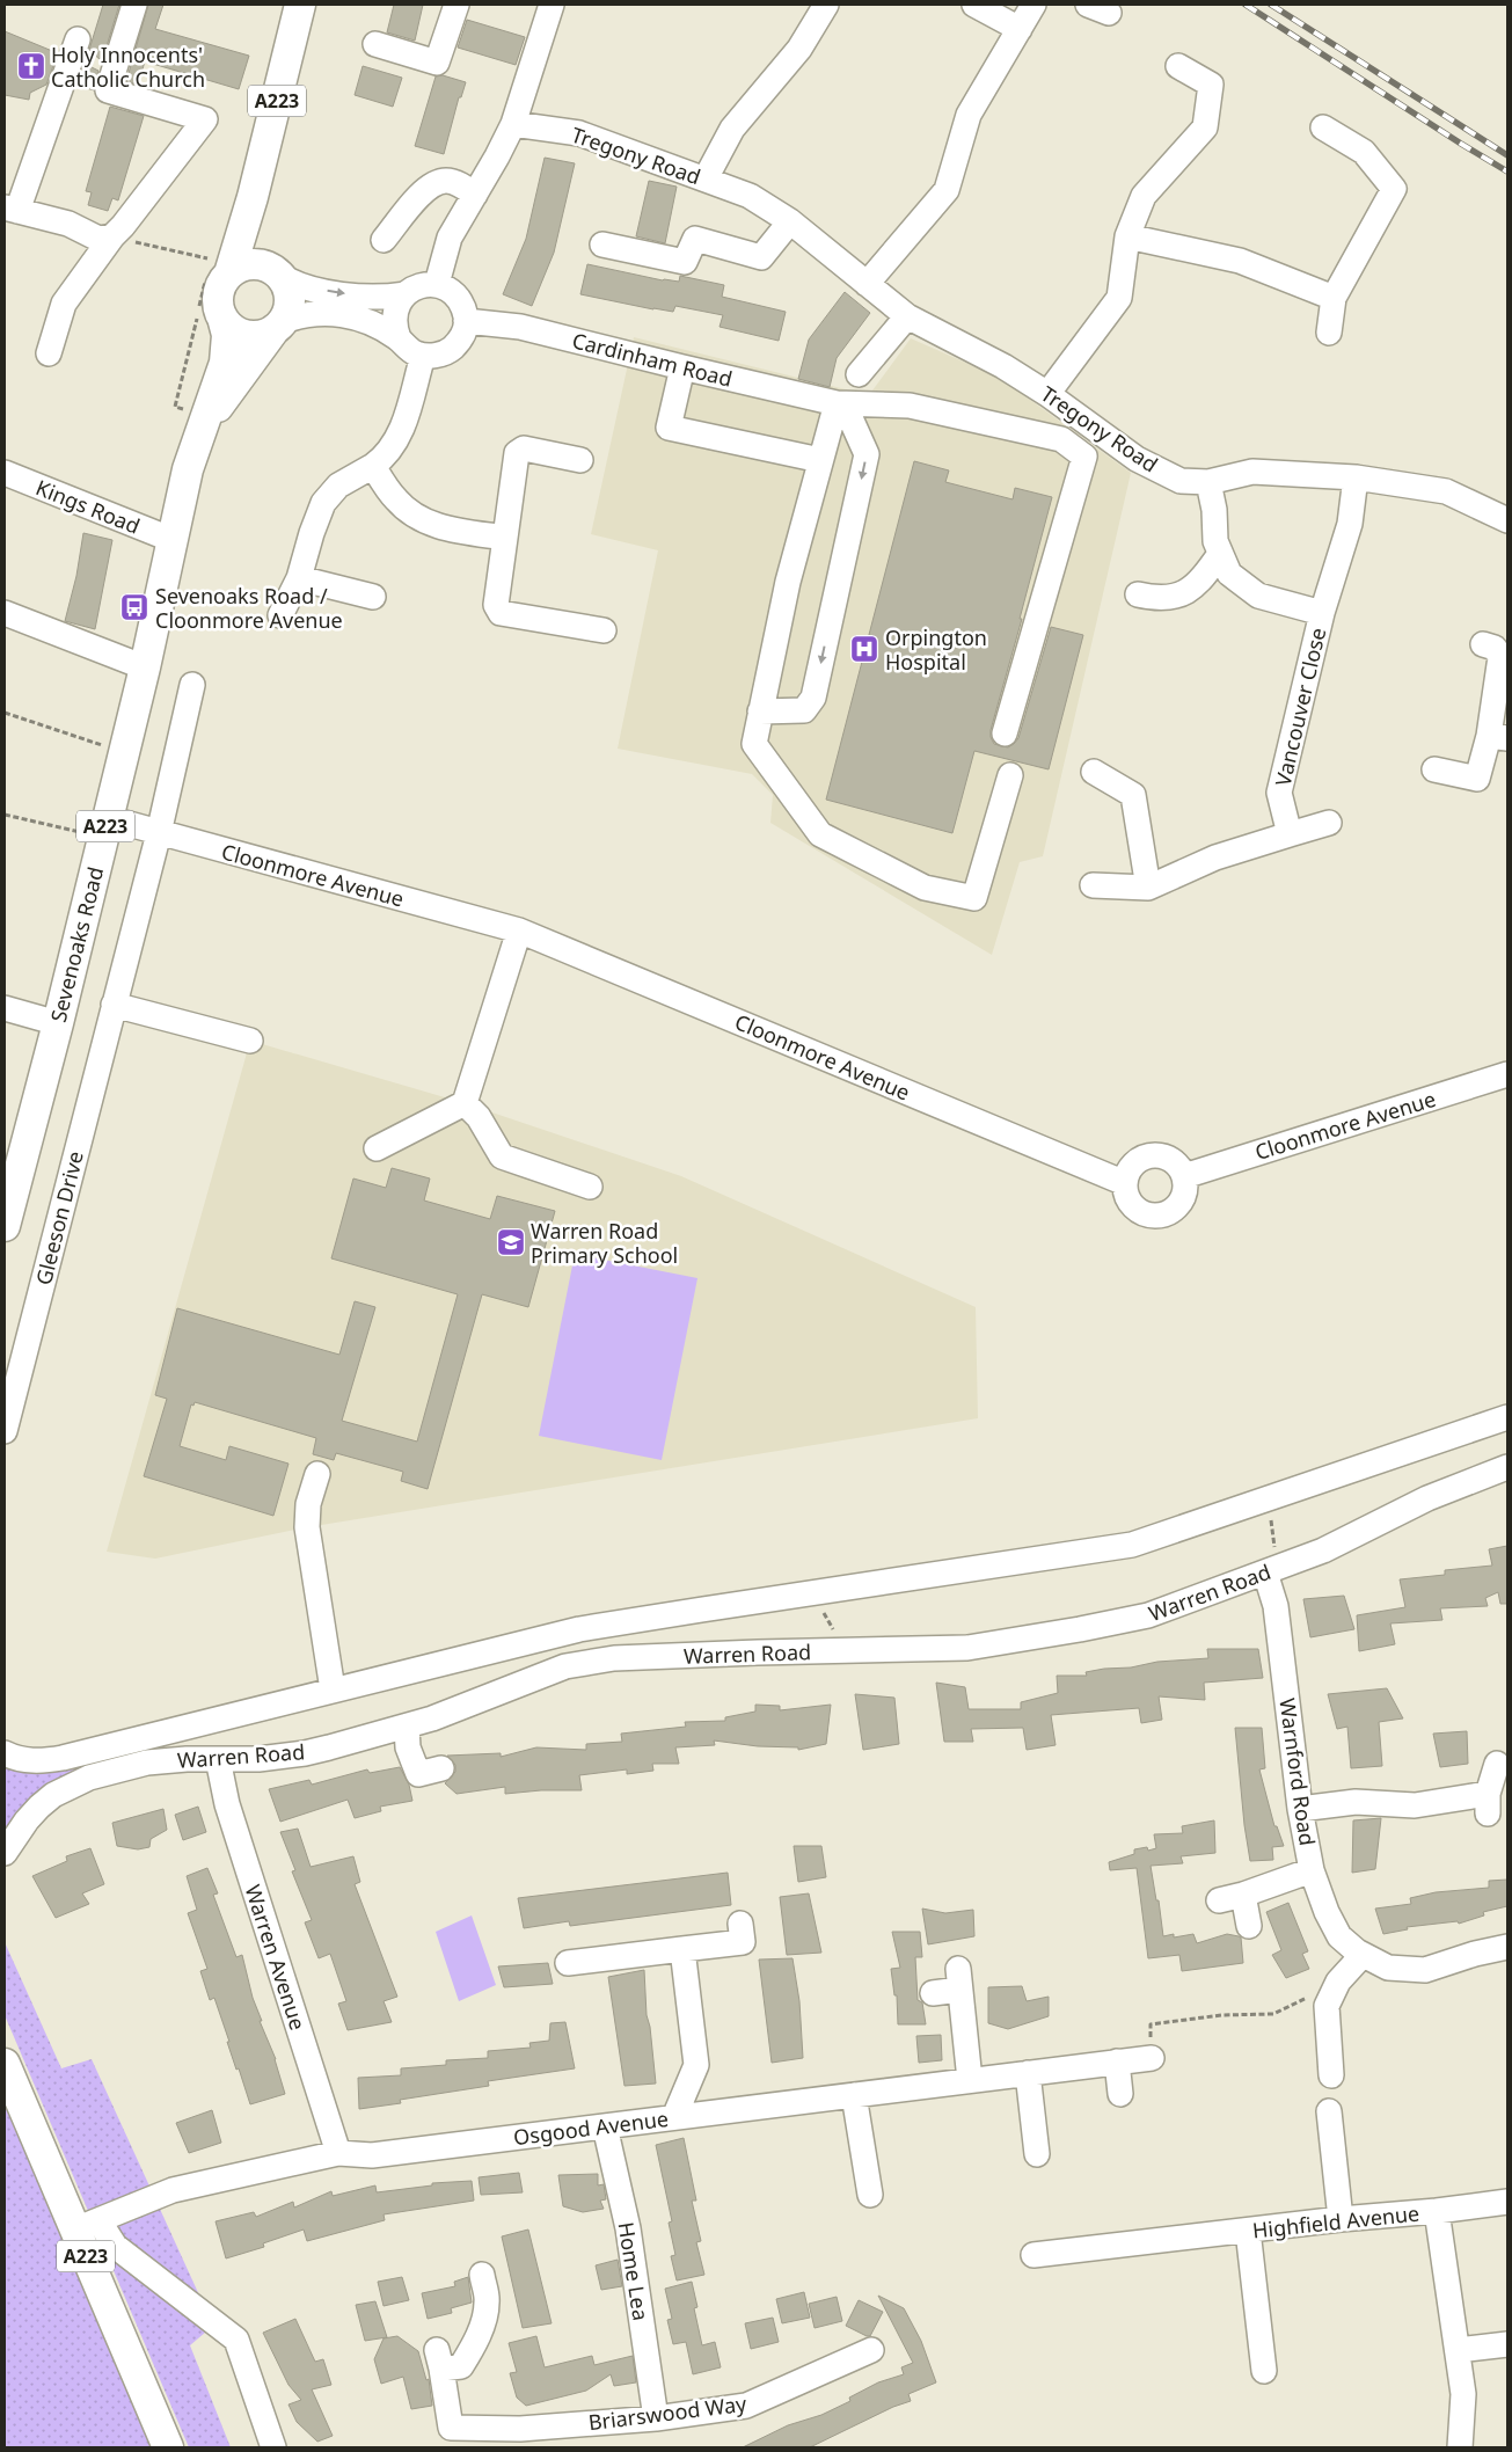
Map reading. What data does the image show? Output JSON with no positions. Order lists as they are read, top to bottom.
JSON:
{
  "streets": {
    "main road": ["A223", "Sevenoaks Road"],
    "street": [
      "Tregony Road",
      "Cardinham Road",
      "Kings Road",
      "Vancouver Close",
      "Cloonmore Avenue",
      "Gleeson Drive",
      "Warren Road",
      "Warnford Road",
      "Warren Avenue",
      "Osgood Avenue",
      "Highfield Avenue",
      "Home Lea",
      "Briarswood Way"
    ]
  },
  "crossings": [
    ["A223", "Sevenoaks Road"],
    ["A223", "Osgood Avenue"],
    ["Tregony Road", "Vancouver Close"],
    ["Kings Road", "Sevenoaks Road"],
    ["Cloonmore Avenue", "Sevenoaks Road"],
    ["Cloonmore Avenue", "Gleeson Drive"],
    ["Warren Road", "Warnford Road"],
    ["Warren Road", "Warren Avenue"],
    ["Warren Avenue", "Osgood Avenue"],
    ["Osgood Avenue", "Home Lea"],
    ["Home Lea", "Briarswood Way"]
  ],
  "places": {
    "church": ["Holy Innocents' Catholic Church"],
    "bus stop": ["Sevenoaks Road / Cloonmore Avenue"],
    "hospital": ["Orpington Hospital"],
    "school or university": ["Warren Road Primary School"]
  }
}
